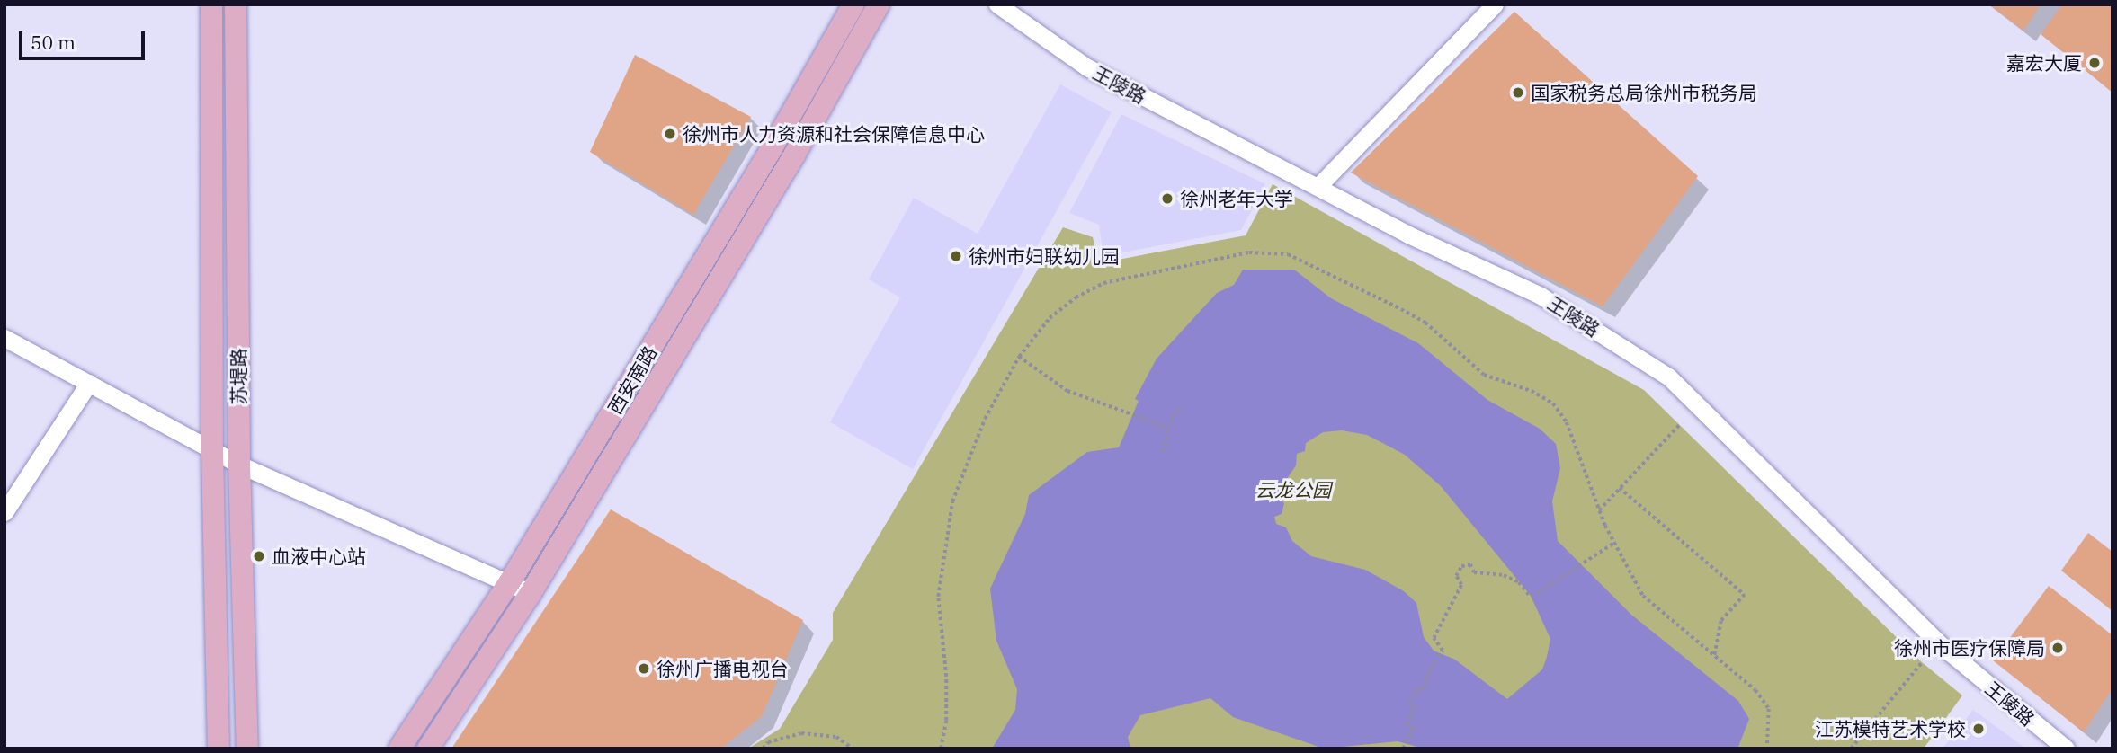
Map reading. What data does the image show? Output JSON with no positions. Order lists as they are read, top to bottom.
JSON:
{
  "streets": {
    "main road": ["苏堤路", "西安南路"],
    "street": ["王陵路"]
  },
  "parks": ["云龙公园"],
  "places": [
    "嘉宏大厦",
    "国家税务总局徐州市税务局",
    "徐州市人力资源和社会保障信息中心",
    "徐州老年大学",
    "徐州市妇联幼儿园",
    "血液中心站",
    "徐州市医疗保障局",
    "徐州广播电视台",
    "江苏模特艺术学校"
  ],
  "scale_bar": "50 m"
}
